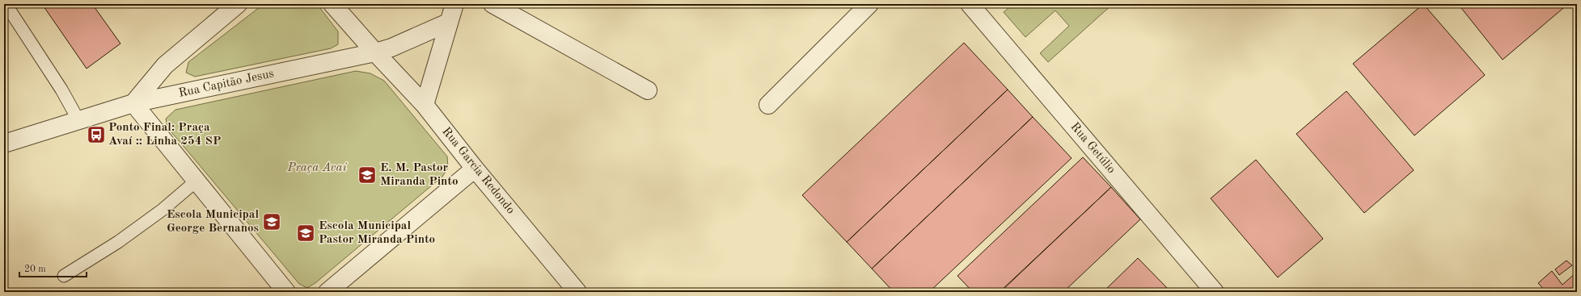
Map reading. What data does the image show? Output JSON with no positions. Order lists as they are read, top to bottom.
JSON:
{
  "streets": {
    "street": ["Rua Capitão Jesus", "Rua Getúlio", "Rua Garcia Redondo"]
  },
  "crossings": [
    ["Rua Capitão Jesus", "Rua Garcia Redondo"]
  ],
  "parks": ["Praça Avaí"],
  "places": {
    "bus stop": ["Ponto Final: Praça Avaí :: Linha 254 SP"],
    "school or university": ["E. M. Pastor Miranda Pinto", "Escola Municipal George Bernanos", "Escola Municipal Pastor Miranda Pinto"]
  },
  "scale_bar": "20 m"
}
